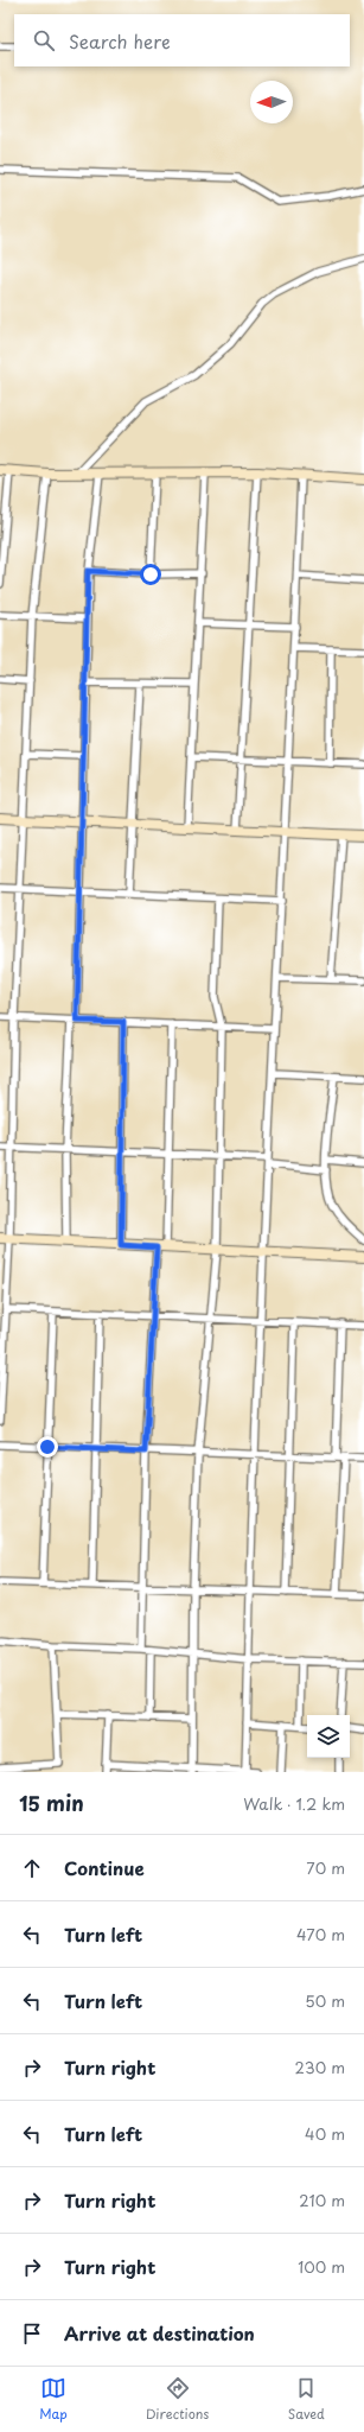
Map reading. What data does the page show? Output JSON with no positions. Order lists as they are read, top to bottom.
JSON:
{
  "north": "left",
  "page": {
    "search": "Search here",
    "heading": ["15 min", "Walk · 1.2 km"],
    "list": [
      ["Continue", "70 m"],
      ["Turn left", "470 m"],
      ["Turn left", "50 m"],
      ["Turn right", "230 m"],
      ["Turn left", "40 m"],
      ["Turn right", "210 m"],
      ["Turn right", "100 m"],
      "Arrive at destination"
    ],
    "nav": ["Map", "Directions", "Saved"]
  }
}
